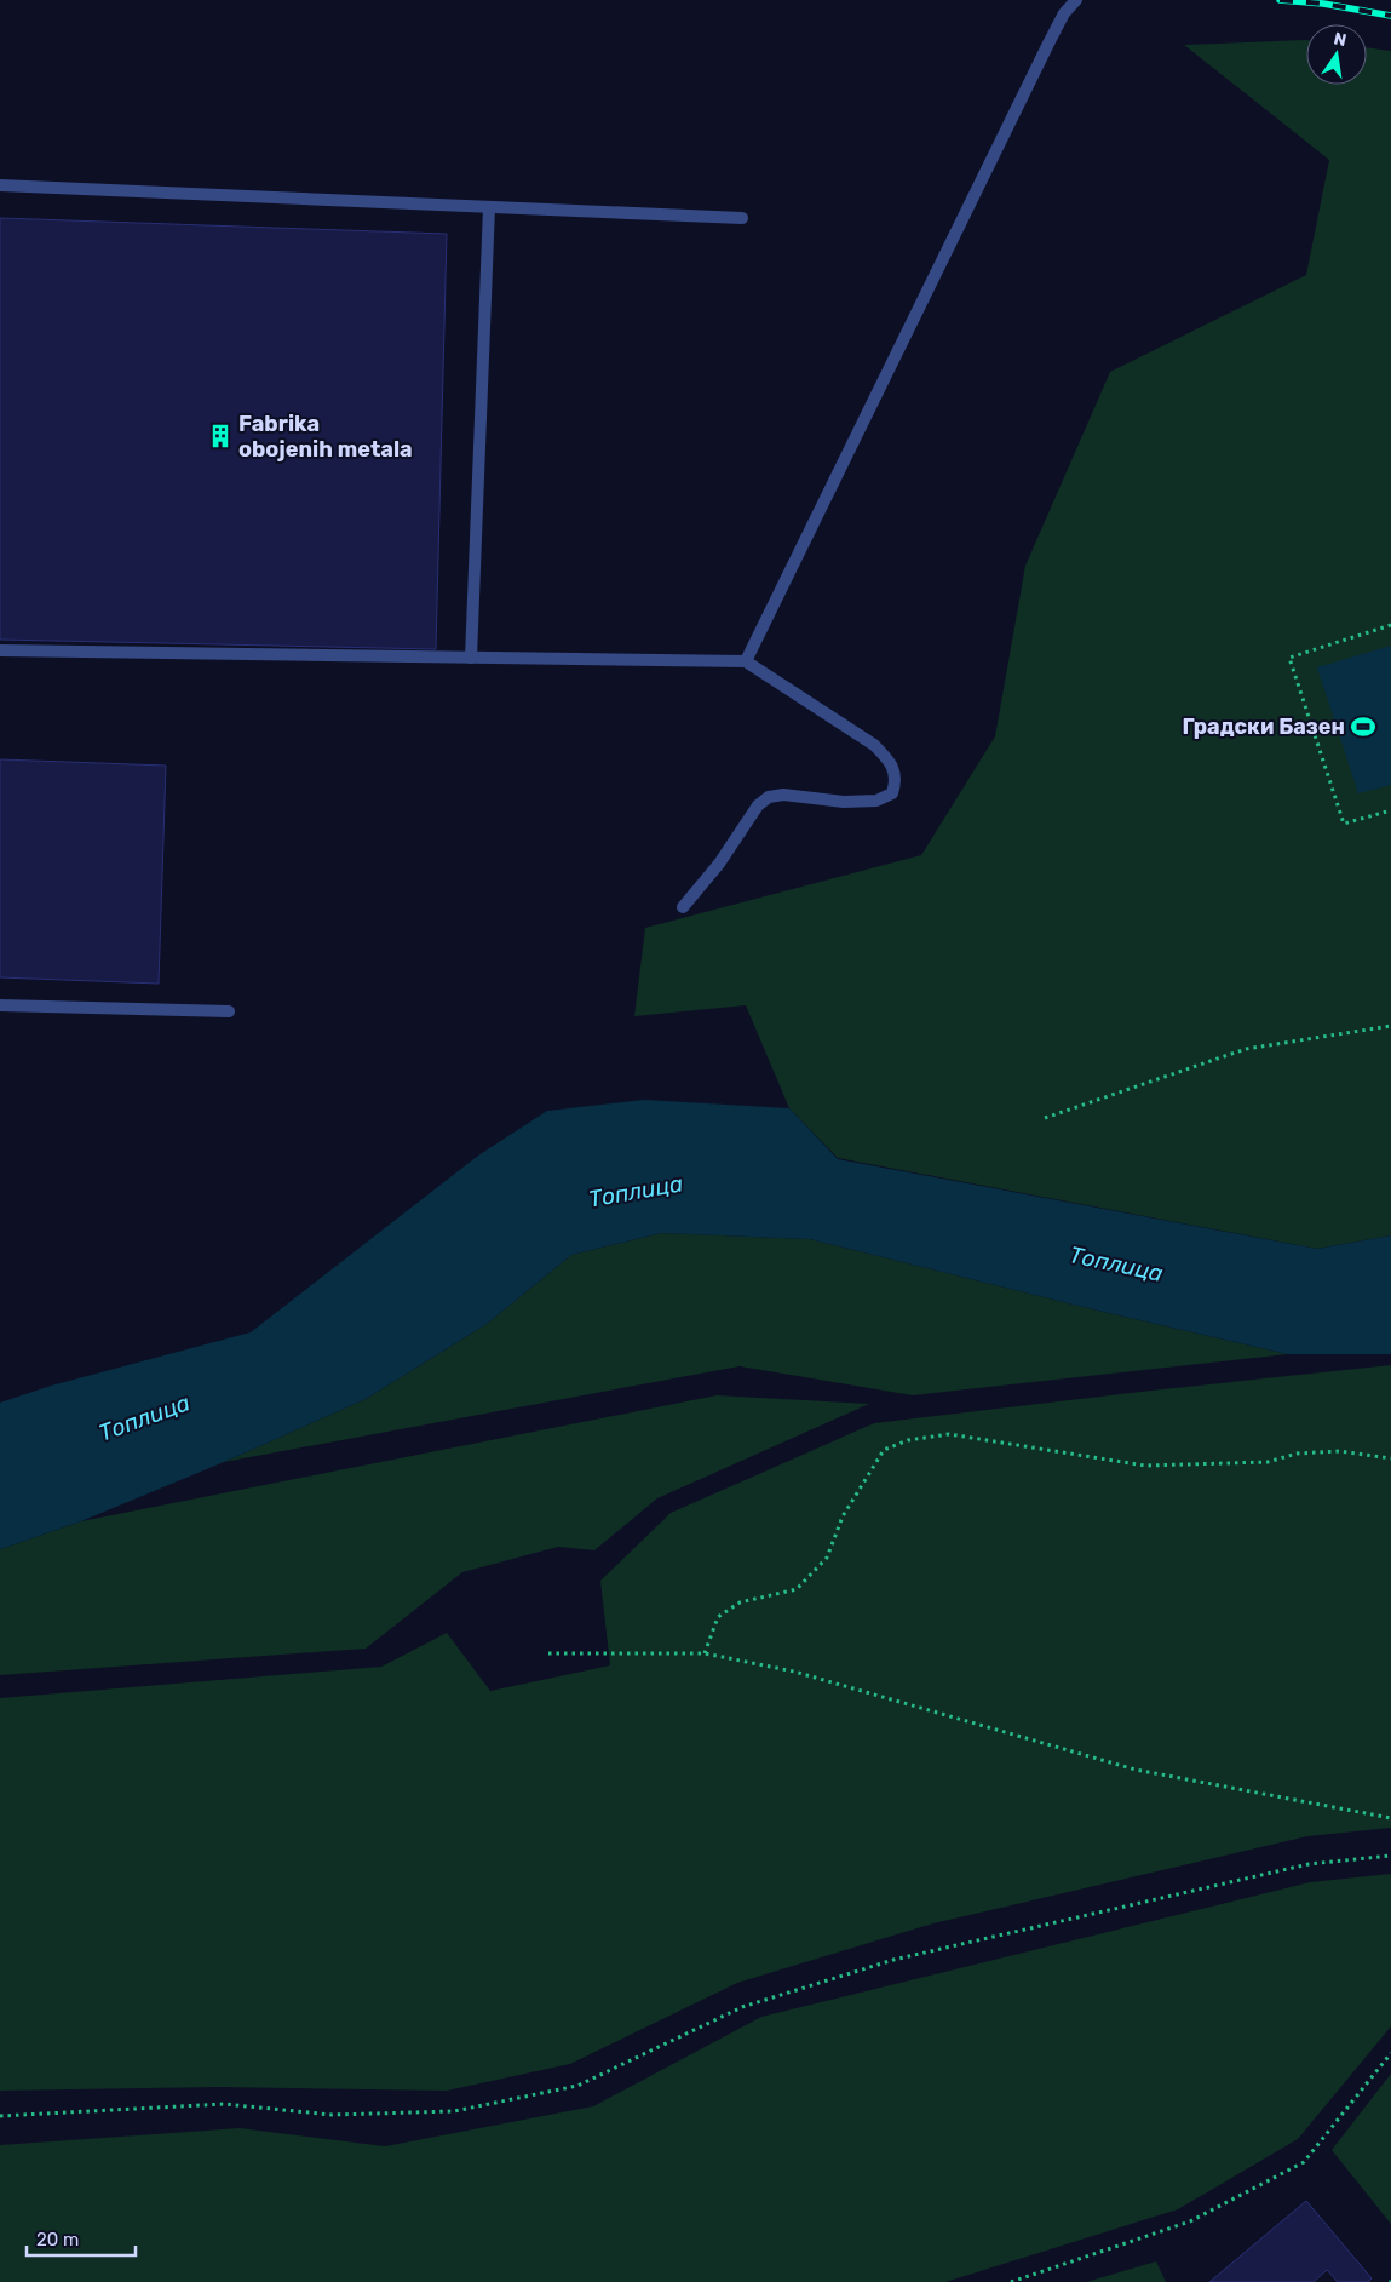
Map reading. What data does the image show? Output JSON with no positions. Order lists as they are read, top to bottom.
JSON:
{
  "water": ["Топлица"],
  "places": {
    "building": ["Fabrika obojenih metala"],
    "sports": ["Градски Базен"]
  },
  "scale_bar": "20 m",
  "north": "top"
}
